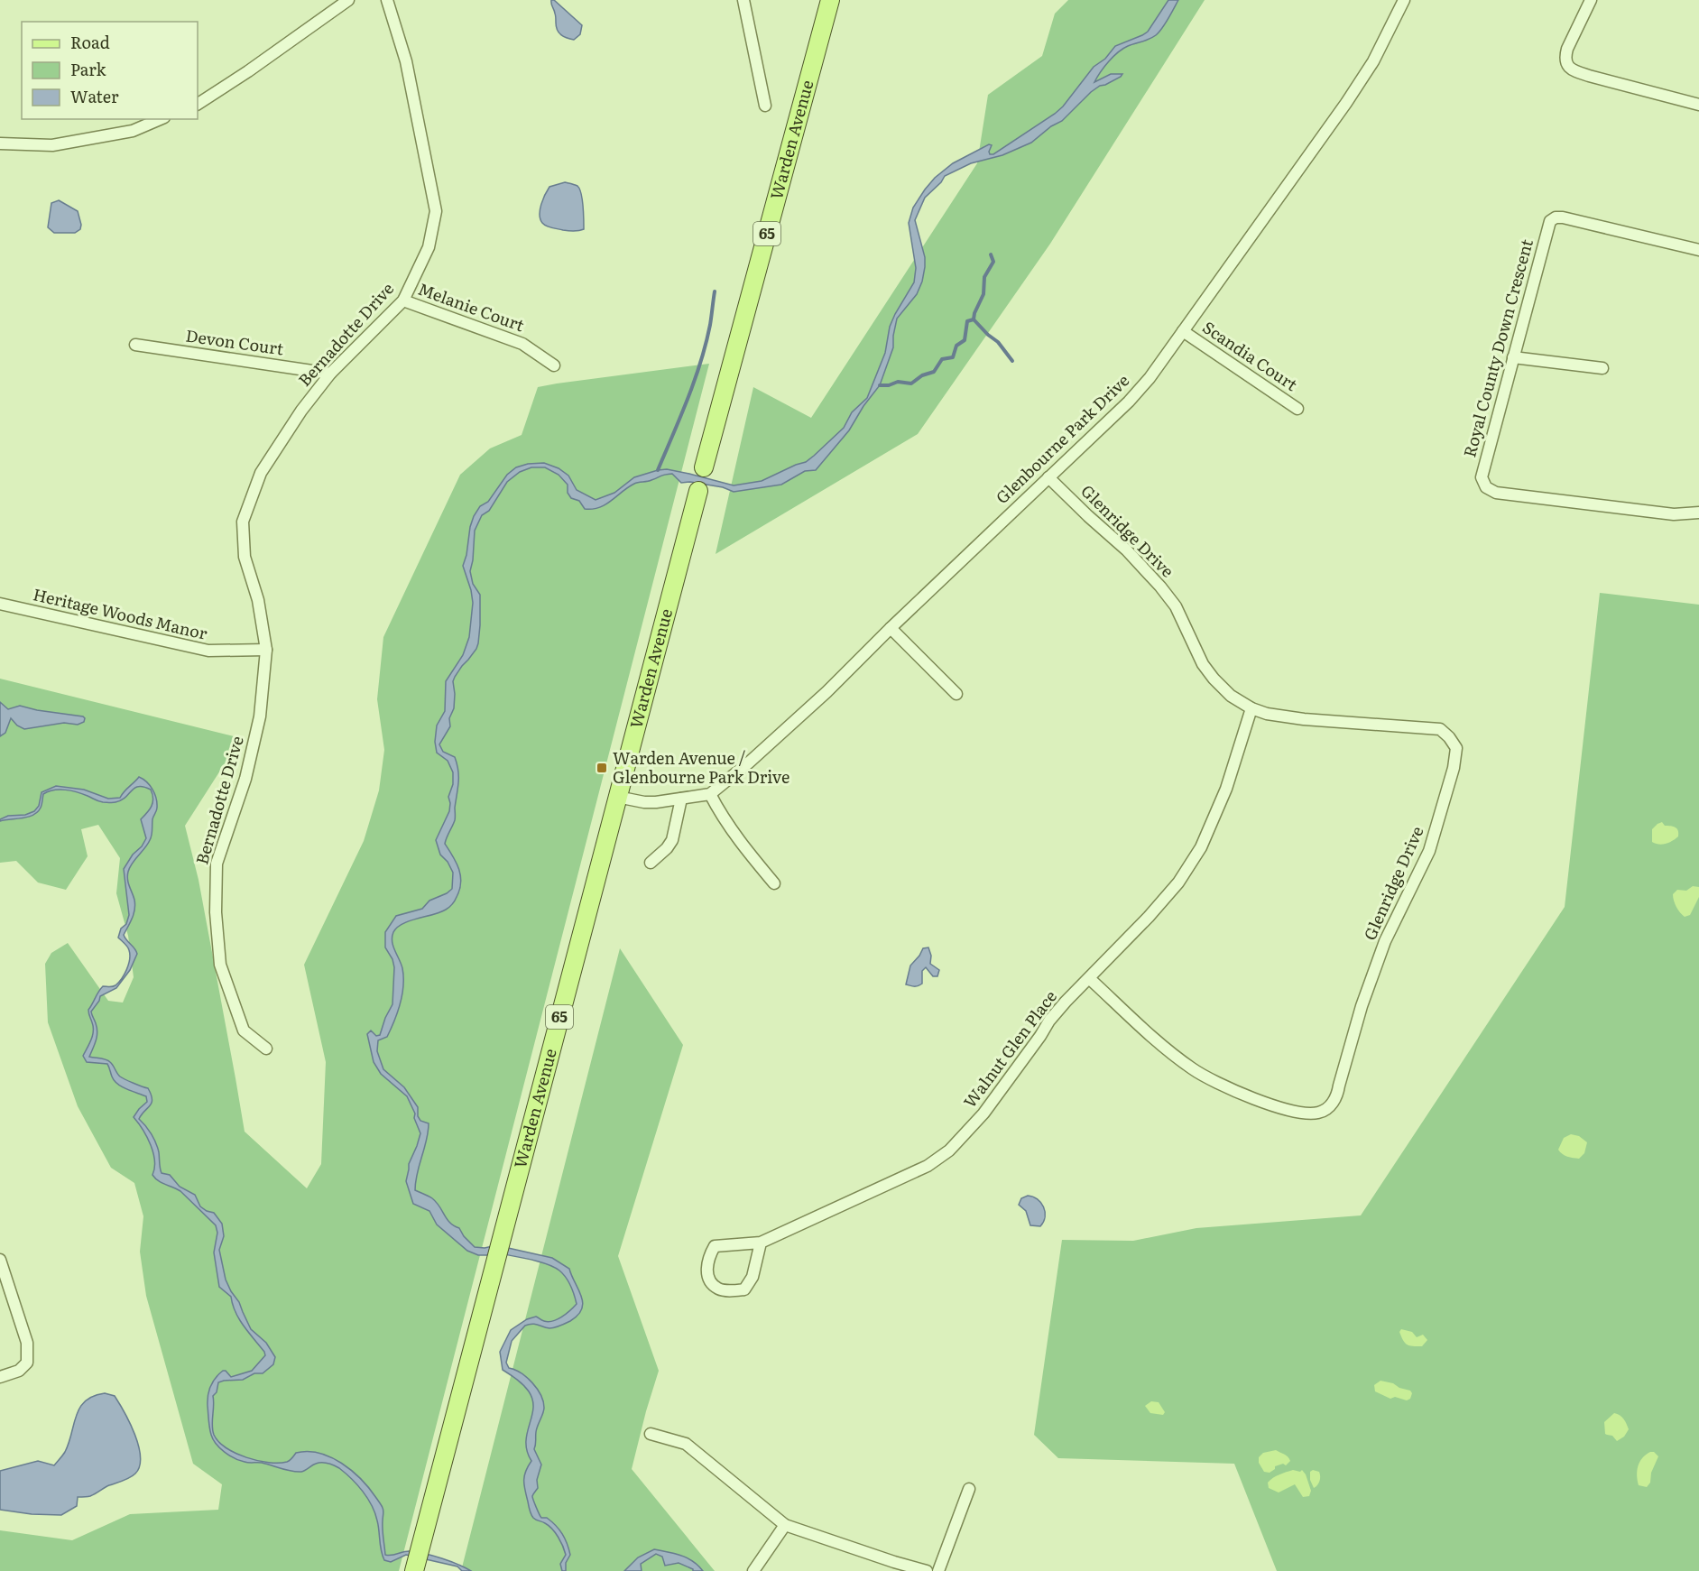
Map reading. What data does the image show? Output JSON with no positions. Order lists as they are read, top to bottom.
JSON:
{
  "streets": {
    "main road": ["Warden Avenue", "65"],
    "street": [
      "Melanie Court",
      "Bernadotte Drive",
      "Devon Court",
      "Royal County Down Crescent",
      "Scandia Court",
      "Glenbourne Park Drive",
      "Glenridge Drive",
      "Heritage Woods Manor",
      "Walnut Glen Place"
    ]
  },
  "crossings": [
    ["Melanie Court", "Bernadotte Drive"],
    ["Bernadotte Drive", "Devon Court"],
    ["Bernadotte Drive", "Heritage Woods Manor"],
    ["Scandia Court", "Glenbourne Park Drive"],
    ["Glenbourne Park Drive", "Glenridge Drive"],
    ["Glenridge Drive", "Walnut Glen Place"]
  ],
  "places": {
    "transit": ["Warden Avenue / Glenbourne Park Drive"]
  },
  "legend": ["Road", "Park", "Water"]
}
